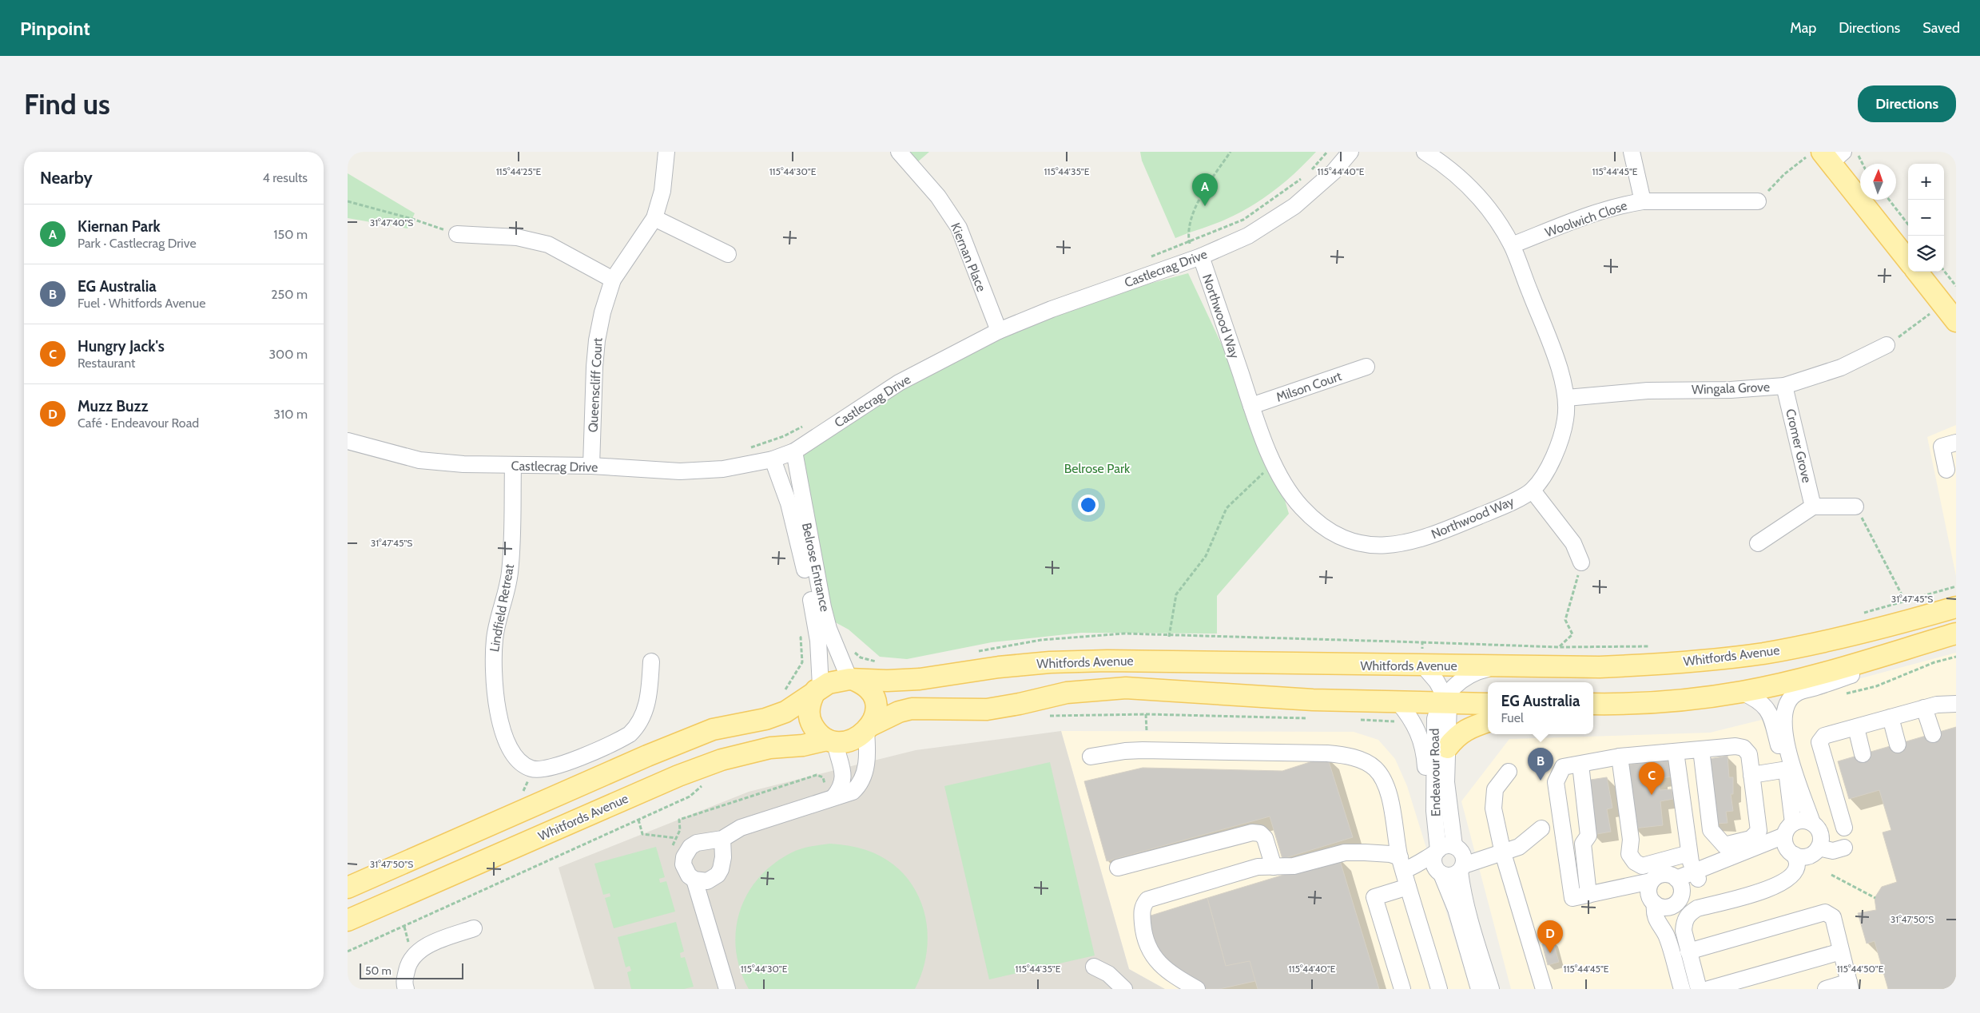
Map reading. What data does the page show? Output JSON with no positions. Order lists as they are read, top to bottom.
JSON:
{
  "streets": {
    "main road": ["Whitfords Avenue"],
    "street": [
      "Woolwich Close",
      "Kiernan Place",
      "Castlecrag Drive",
      "Northwood Way",
      "Queenscliff Court",
      "Milson Court",
      "Wingala Grove",
      "Cromer Grove",
      "Belrose Entrance",
      "Lindfield Retreat",
      "Endeavour Road"
    ]
  },
  "crossings": [
    ["Kiernan Place", "Castlecrag Drive"],
    ["Castlecrag Drive", "Northwood Way"],
    ["Castlecrag Drive", "Queenscliff Court"],
    ["Castlecrag Drive", "Belrose Entrance"],
    ["Castlecrag Drive", "Lindfield Retreat"],
    ["Northwood Way", "Milson Court"],
    ["Wingala Grove", "Cromer Grove"],
    ["Belrose Entrance", "Whitfords Avenue"],
    ["Whitfords Avenue", "Endeavour Road"]
  ],
  "parks": ["Belrose Park"],
  "scale_bar": "50 m",
  "north": "top",
  "page": {
    "header": "Pinpoint",
    "nav": ["Map", "Directions", "Saved"],
    "buttons": "Directions",
    "title": "Find us",
    "heading": ["Nearby", "4 results"],
    "map_buttons": ["+", "−"],
    "pins": [
      "A",
      "B",
      "C",
      "D"
    ],
    "list": [
      {
        "mark": "A",
        "name": "Kiernan Park",
        "note": "Park · Castlecrag Drive",
        "value": "150 m"
      },
      {
        "mark": "B",
        "name": "EG Australia",
        "note": "Fuel · Whitfords Avenue",
        "value": "250 m"
      },
      {
        "mark": "C",
        "name": "Hungry Jack's",
        "note": "Restaurant",
        "value": "300 m"
      },
      {
        "mark": "D",
        "name": "Muzz Buzz",
        "note": "Café · Endeavour Road",
        "value": "310 m"
      }
    ],
    "popup": ["EG Australia", "Fuel"],
    "scale": "50 m"
  },
  "coordinates": [
    "115°44'25\"E",
    "115°44'30\"E",
    "115°44'35\"E",
    "115°44'40\"E",
    "115°44'45\"E",
    "31°47'40\"S",
    "31°47'45\"S",
    "31°47'50\"S",
    "115°44'50\"E"
  ]
}
